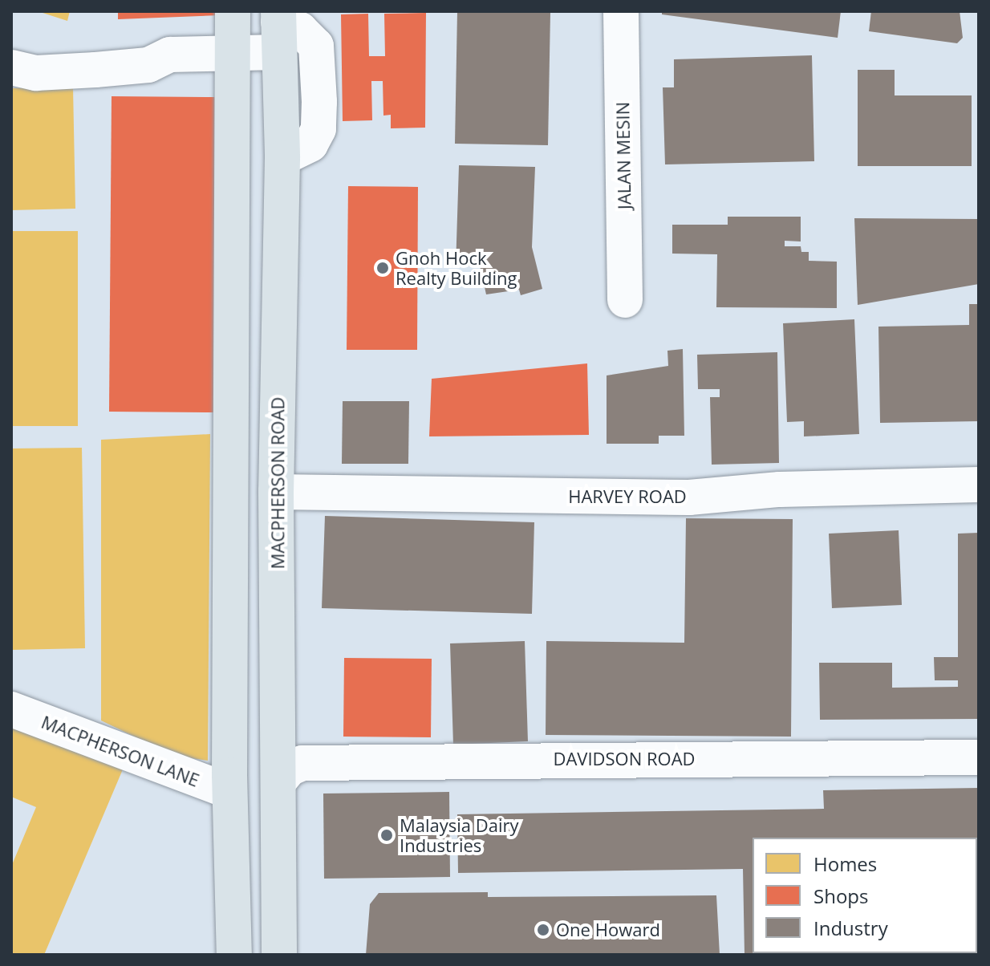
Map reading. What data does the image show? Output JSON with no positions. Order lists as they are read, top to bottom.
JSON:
{
  "streets": {
    "main road": ["MACPHERSON ROAD"],
    "street": [
      "JALAN MESIN",
      "HARVEY ROAD",
      "MACPHERSON LANE",
      "DAVIDSON ROAD"
    ]
  },
  "crossings": [
    ["MACPHERSON ROAD", "HARVEY ROAD"],
    ["MACPHERSON ROAD", "DAVIDSON ROAD"]
  ],
  "places": ["Gnoh Hock Realty Building", "Malaysia Dairy Industries", "One Howard"],
  "legend": ["Homes", "Shops", "Industry"]
}
